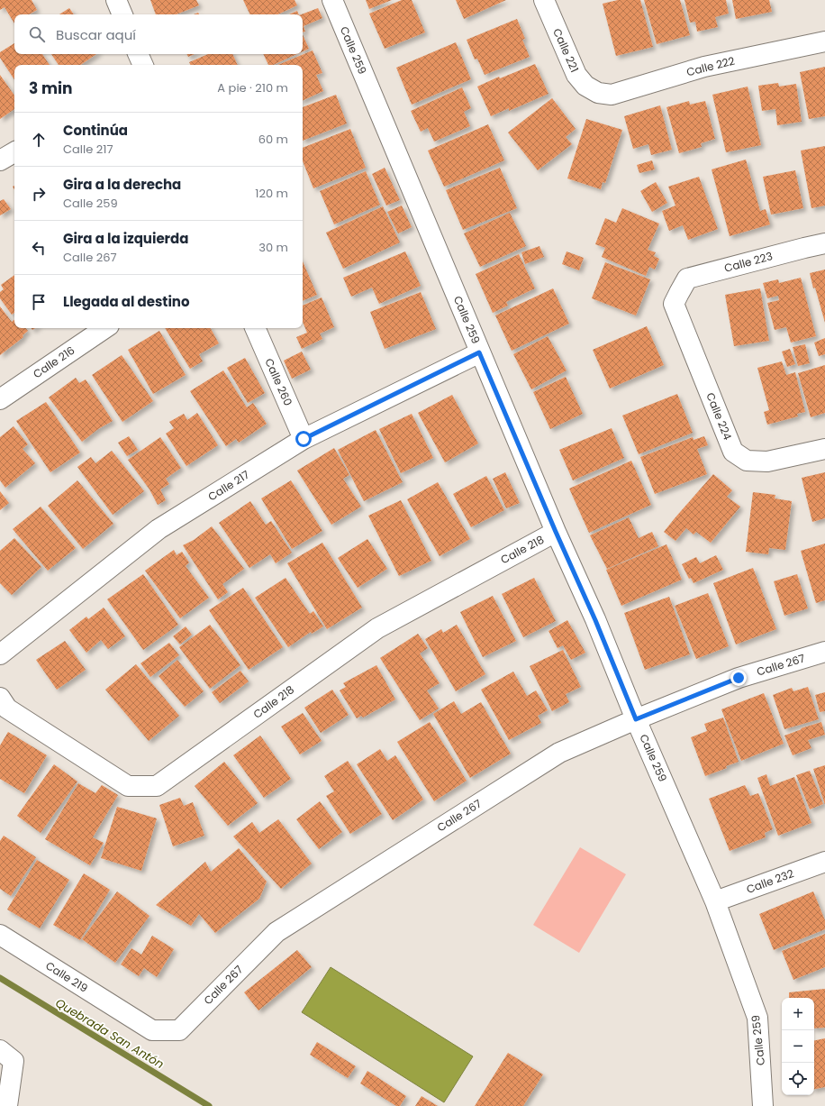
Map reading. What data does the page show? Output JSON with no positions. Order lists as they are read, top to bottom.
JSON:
{
  "streets": {
    "street": [
      "Calle 259",
      "Calle 221",
      "Calle 222",
      "Calle 223",
      "Calle 216",
      "Calle 260",
      "Calle 224",
      "Calle 217",
      "Calle 218",
      "Calle 267",
      "Calle 232",
      "Calle 219"
    ]
  },
  "crossings": [
    ["Calle 259", "Calle 217"],
    ["Calle 259", "Calle 218"],
    ["Calle 259", "Calle 267"],
    ["Calle 259", "Calle 232"],
    ["Calle 221", "Calle 222"],
    ["Calle 223", "Calle 224"],
    ["Calle 260", "Calle 217"],
    ["Calle 267", "Calle 219"]
  ],
  "water": ["Quebrada San Antón"],
  "page": {
    "search": "Buscar aquí",
    "heading": ["3 min", "A pie · 210 m"],
    "list": [
      ["Continúa", "Calle 217", "60 m"],
      ["Gira a la derecha", "Calle 259", "120 m"],
      ["Gira a la izquierda", "Calle 267", "30 m"],
      "Llegada al destino"
    ],
    "map_buttons": ["+", "−"]
  }
}
